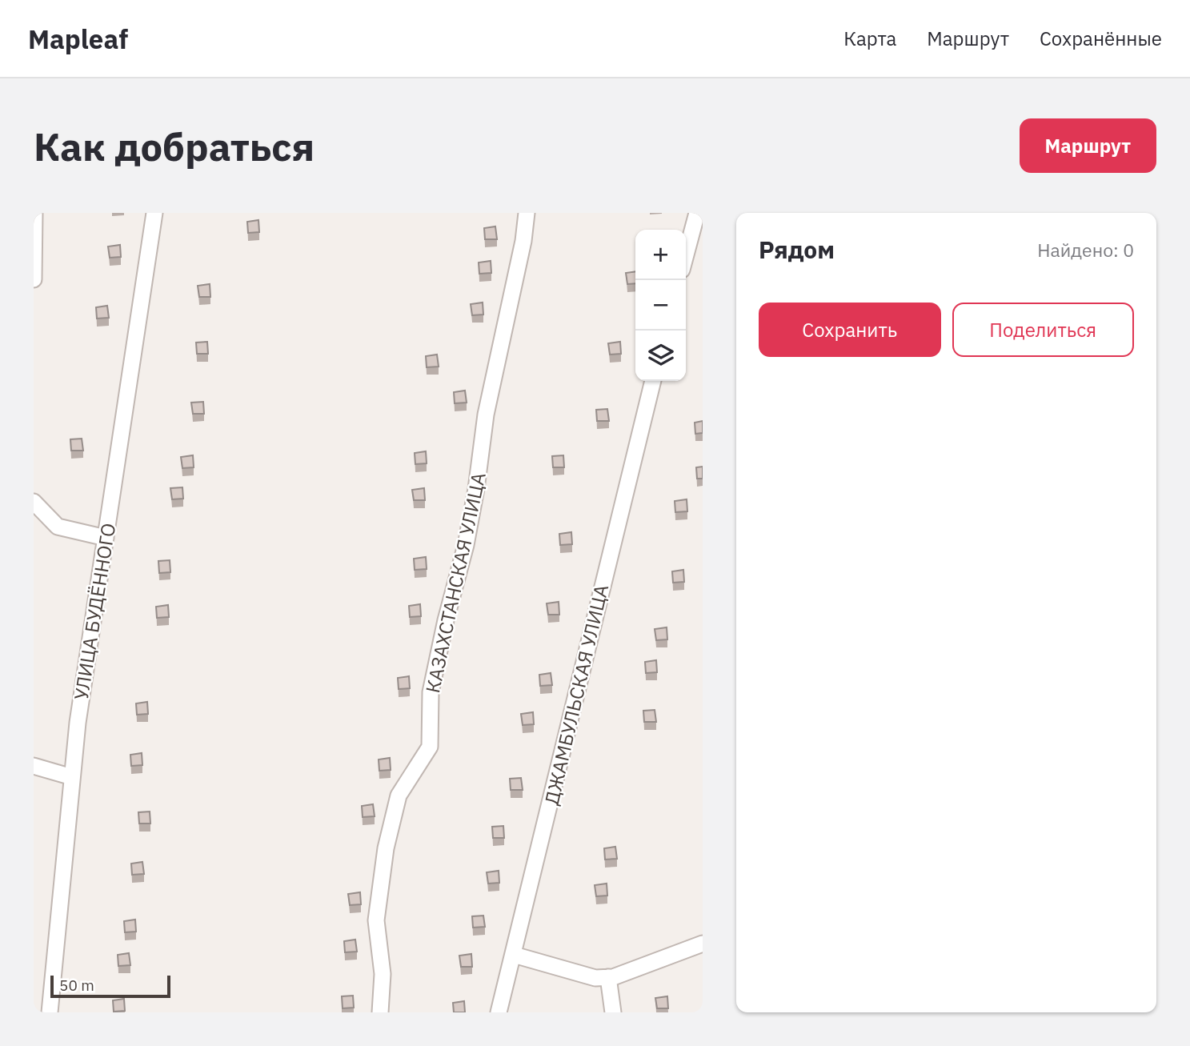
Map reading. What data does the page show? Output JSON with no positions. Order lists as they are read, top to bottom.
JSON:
{
  "streets": {
    "street": ["КАЗАХСТАНСКАЯ УЛИЦА", "УЛИЦА БУДЁННОГО", "ДЖАМБУЛЬСКАЯ УЛИЦА"]
  },
  "scale_bar": "50 m",
  "page": {
    "header": "Mapleaf",
    "nav": ["Карта", "Маршрут", "Сохранённые"],
    "buttons": [
      "Маршрут",
      ["Сохранить", "Поделиться"]
    ],
    "title": "Как добраться",
    "heading": ["Рядом", "Найдено: 0"],
    "map_buttons": ["+", "−"],
    "scale": "50 m"
  }
}
